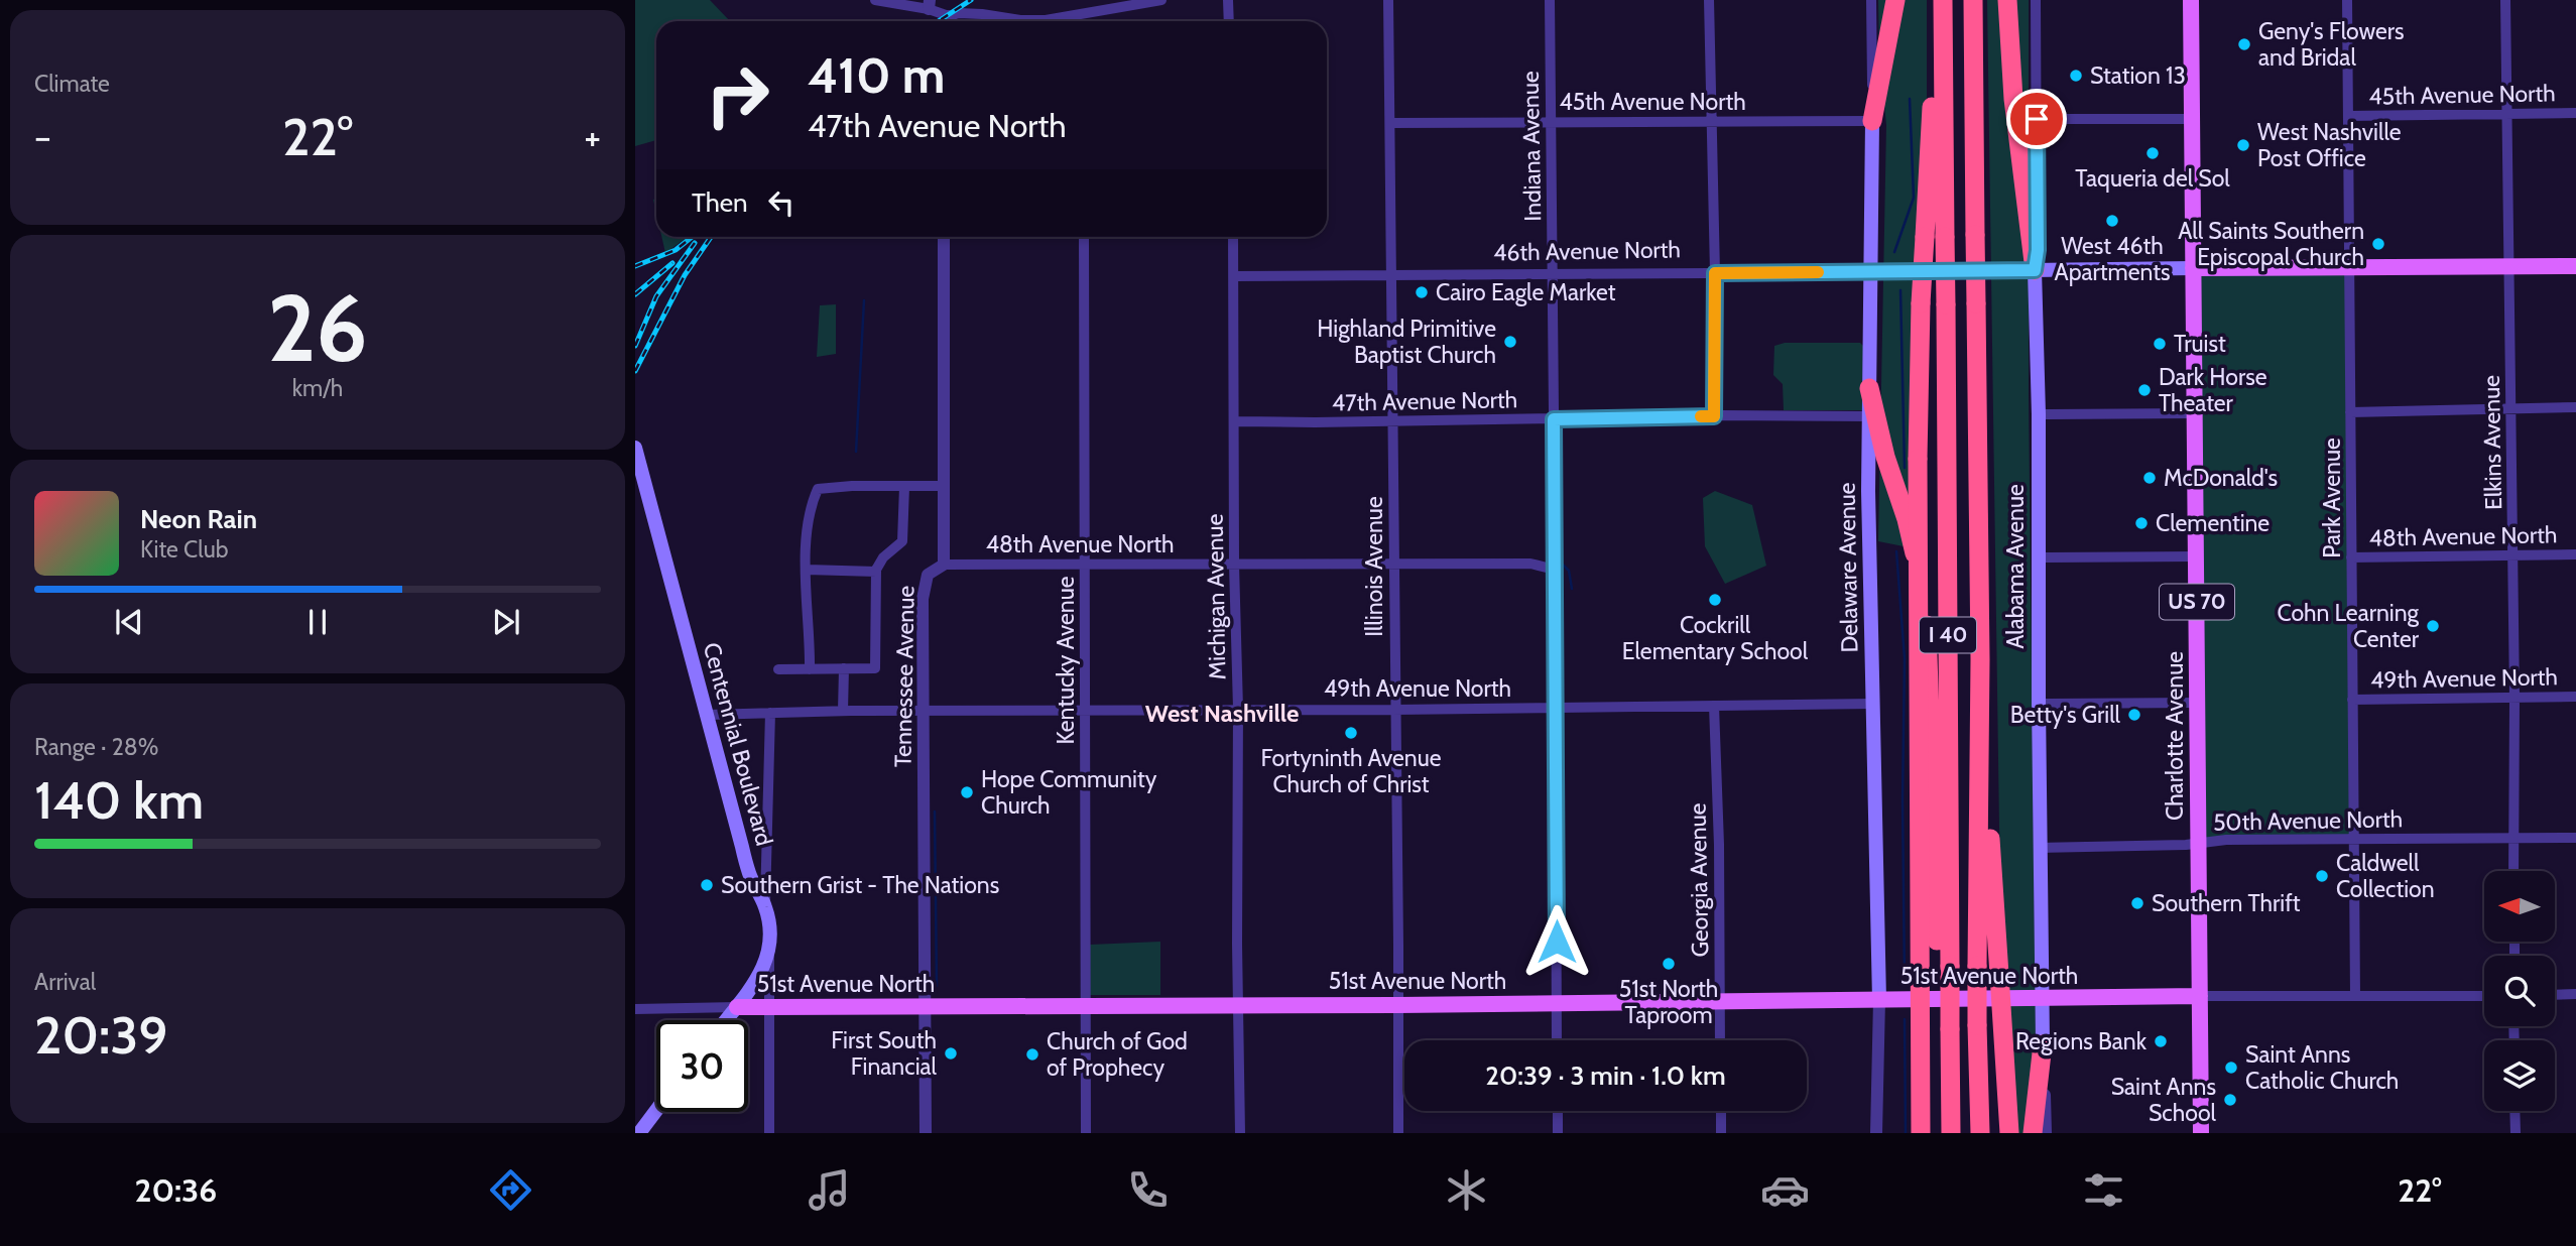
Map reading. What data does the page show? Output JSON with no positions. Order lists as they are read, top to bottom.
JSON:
{
  "streets": {
    "highway": ["I 40"],
    "main road": [
      "46th Avenue North",
      "Alabama Avenue",
      "Delaware Avenue",
      "US 70",
      "Charlotte Avenue",
      "Centennial Boulevard",
      "51st Avenue North"
    ],
    "street": [
      "45th Avenue North",
      "Indiana Avenue",
      "47th Avenue North",
      "Elkins Avenue",
      "Park Avenue",
      "48th Avenue North",
      "Illinois Avenue",
      "Michigan Avenue",
      "Kentucky Avenue",
      "Tennessee Avenue",
      "49th Avenue North",
      "50th Avenue North",
      "Georgia Avenue"
    ]
  },
  "crossings": [
    ["45th Avenue North", "Indiana Avenue"],
    ["45th Avenue North", "Elkins Avenue"],
    ["45th Avenue North", "Park Avenue"],
    ["45th Avenue North", "Illinois Avenue"],
    ["45th Avenue North", "Delaware Avenue"],
    ["Indiana Avenue", "46th Avenue North"],
    ["Indiana Avenue", "47th Avenue North"],
    ["Indiana Avenue", "48th Avenue North"],
    ["Indiana Avenue", "49th Avenue North"],
    ["Indiana Avenue", "51st Avenue North"],
    ["46th Avenue North", "Elkins Avenue"],
    ["46th Avenue North", "Park Avenue"],
    ["46th Avenue North", "Illinois Avenue"],
    ["46th Avenue North", "Alabama Avenue"],
    ["46th Avenue North", "Delaware Avenue"],
    ["46th Avenue North", "Michigan Avenue"],
    ["46th Avenue North", "Charlotte Avenue"],
    ["47th Avenue North", "Illinois Avenue"],
    ["47th Avenue North", "Delaware Avenue"],
    ["47th Avenue North", "Michigan Avenue"],
    ["Elkins Avenue", "48th Avenue North"],
    ["Elkins Avenue", "49th Avenue North"],
    ["Elkins Avenue", "50th Avenue North"],
    ["Park Avenue", "48th Avenue North"],
    ["Park Avenue", "49th Avenue North"],
    ["Park Avenue", "50th Avenue North"],
    ["Park Avenue", "51st Avenue North"],
    ["48th Avenue North", "Illinois Avenue"],
    ["48th Avenue North", "Michigan Avenue"],
    ["48th Avenue North", "Kentucky Avenue"],
    ["48th Avenue North", "Tennessee Avenue"],
    ["Illinois Avenue", "49th Avenue North"],
    ["Illinois Avenue", "51st Avenue North"],
    ["Alabama Avenue", "50th Avenue North"],
    ["Alabama Avenue", "51st Avenue North"],
    ["Delaware Avenue", "49th Avenue North"],
    ["Delaware Avenue", "51st Avenue North"],
    ["Michigan Avenue", "49th Avenue North"],
    ["Michigan Avenue", "51st Avenue North"],
    ["Kentucky Avenue", "49th Avenue North"],
    ["Kentucky Avenue", "51st Avenue North"],
    ["Tennessee Avenue", "49th Avenue North"],
    ["Tennessee Avenue", "51st Avenue North"],
    ["49th Avenue North", "Centennial Boulevard"],
    ["49th Avenue North", "Georgia Avenue"],
    ["Charlotte Avenue", "50th Avenue North"],
    ["Charlotte Avenue", "51st Avenue North"],
    ["Georgia Avenue", "51st Avenue North"]
  ],
  "districts": ["West Nashville"],
  "places": [
    "Geny's Flowers and Bridal",
    "Station 13",
    "West Nashville Post Office",
    "Taqueria del Sol",
    "West 46th Apartments",
    "All Saints Southern Episcopal Church",
    "Cairo Eagle Market",
    "Highland Primitive Baptist Church",
    "Truist",
    "Dark Horse Theater",
    "McDonald's",
    "Clementine",
    "Cockrill Elementary School",
    "Cohn Learning Center",
    "Betty's Grill",
    "Fortyninth Avenue Church of Christ",
    "Hope Community Church",
    "Caldwell Collection",
    "Southern Grist - The Nations",
    "Southern Thrift",
    "51st North Taproom",
    "Regions Bank",
    "First South Financial",
    "Church of God of Prophecy",
    "Saint Anns Catholic Church",
    "Saint Anns School"
  ],
  "north": "left",
  "page": {
    "tile": [
      "Climate",
      ["26", "km/h"],
      ["Range · 28%", "140 km"],
      ["Arrival", "20:39"]
    ],
    "turn": ["410 m", "47th Avenue North"],
    "heat": ["−", "22°", "+"],
    "then": "Then",
    "song": ["Neon Rain", "Kite Club"],
    "limit": "30",
    "trip": "20:39 · 3 min · 1.0 km",
    "tabs": ["20:36", "22°"]
  }
}
